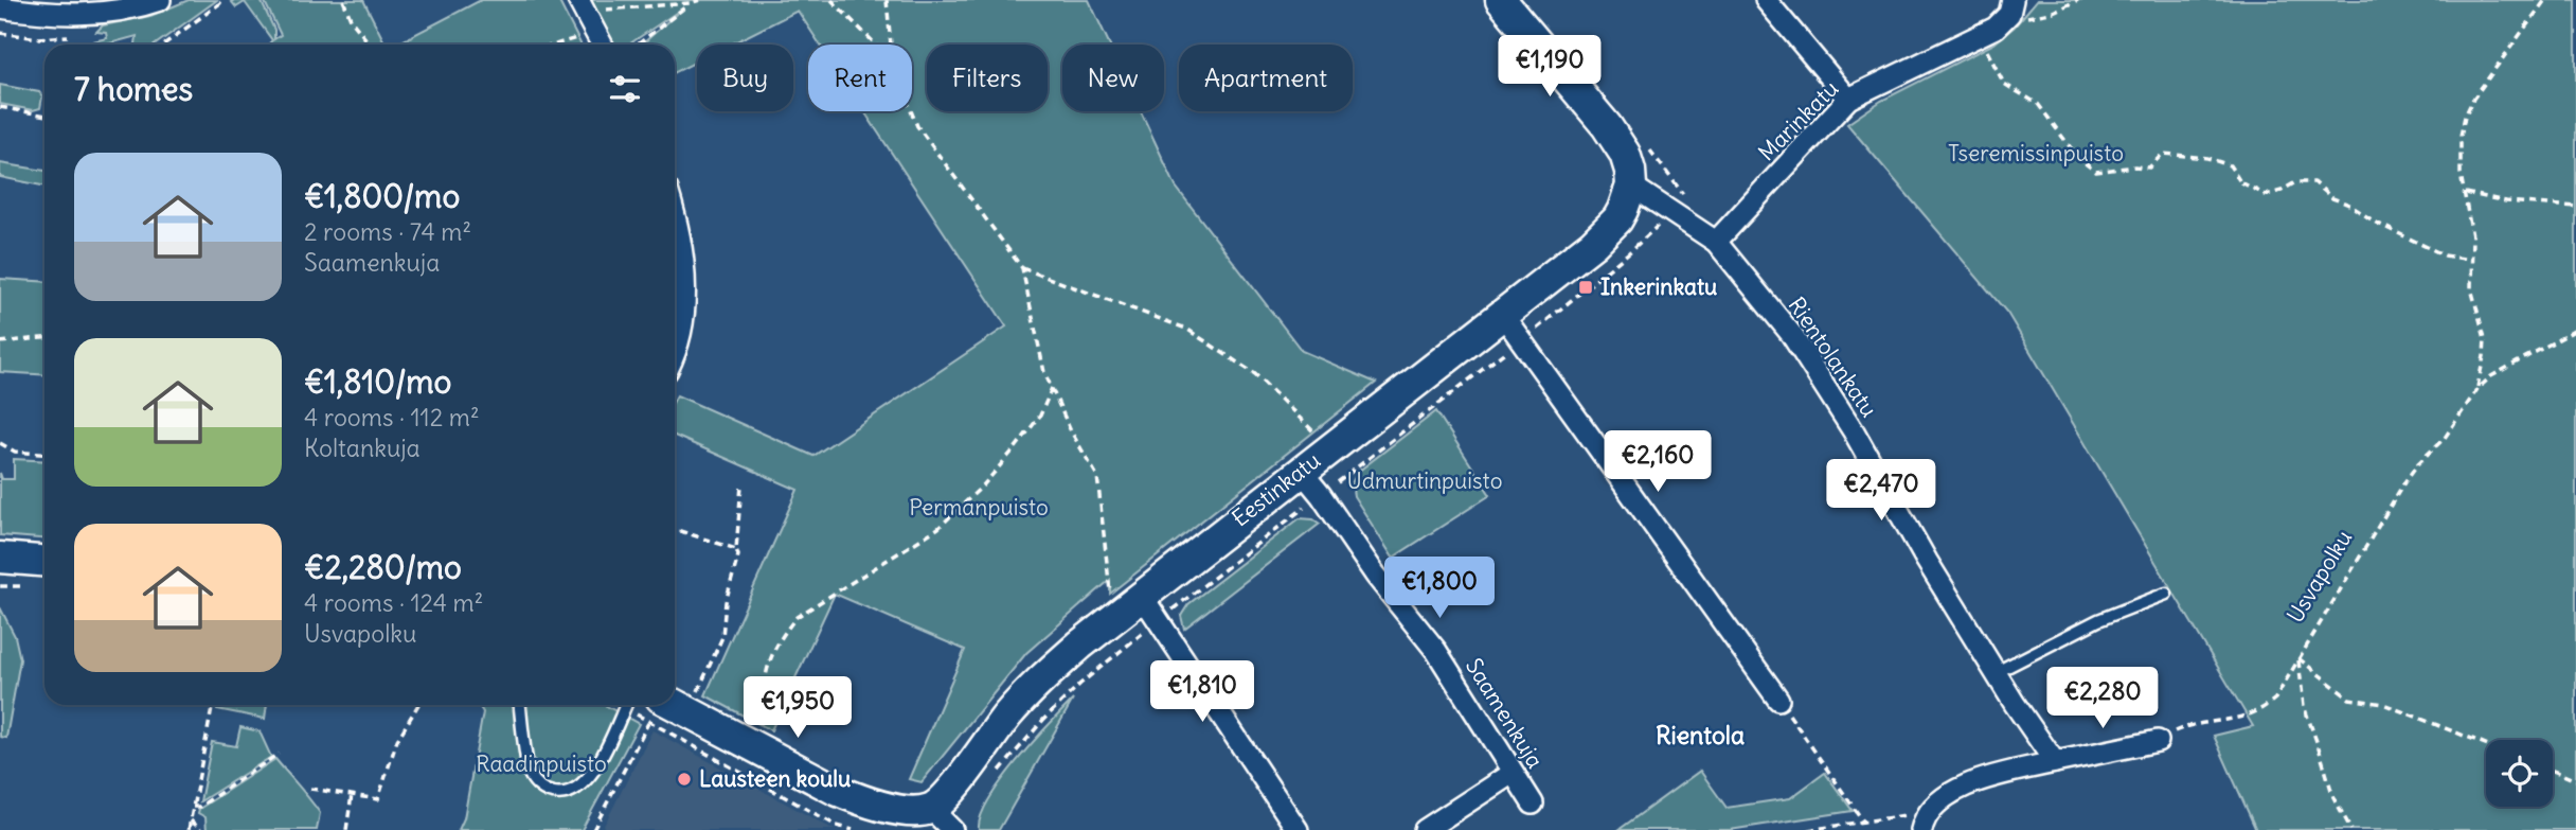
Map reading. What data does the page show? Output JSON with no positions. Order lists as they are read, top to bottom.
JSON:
{
  "streets": {
    "street": [
      "Marinkatu",
      "Rientolankatu",
      "Eestinkatu",
      "Saamenkuja"
    ],
    "path": ["Usvapolku"]
  },
  "crossings": [
    ["Marinkatu", "Rientolankatu"],
    ["Rientolankatu", "Eestinkatu"],
    ["Eestinkatu", "Saamenkuja"]
  ],
  "districts": ["Rientola"],
  "parks": [
    "Tseremissinpuisto",
    "Udmurtinpuisto",
    "Permanpuisto",
    "Raadinpuisto"
  ],
  "places": {
    "transit": ["Inkerinkatu"],
    "other": ["Lausteen koulu"]
  },
  "page": {
    "price": [
      "€1,190",
      "€2,160",
      "€2,470",
      "€1,800",
      "€1,810",
      "€2,280",
      "€1,950"
    ],
    "chip": [
      "Buy",
      "Rent",
      "Filters",
      "New",
      "Apartment"
    ],
    "heading": "7 homes",
    "list": [
      {
        "name": "€1,800/mo",
        "note": "2 rooms · 74 m² · Saamenkuja"
      },
      {
        "name": "€1,810/mo",
        "note": "4 rooms · 112 m² · Koltankuja"
      },
      {
        "name": "€2,280/mo",
        "note": "4 rooms · 124 m² · Usvapolku"
      }
    ]
  }
}
